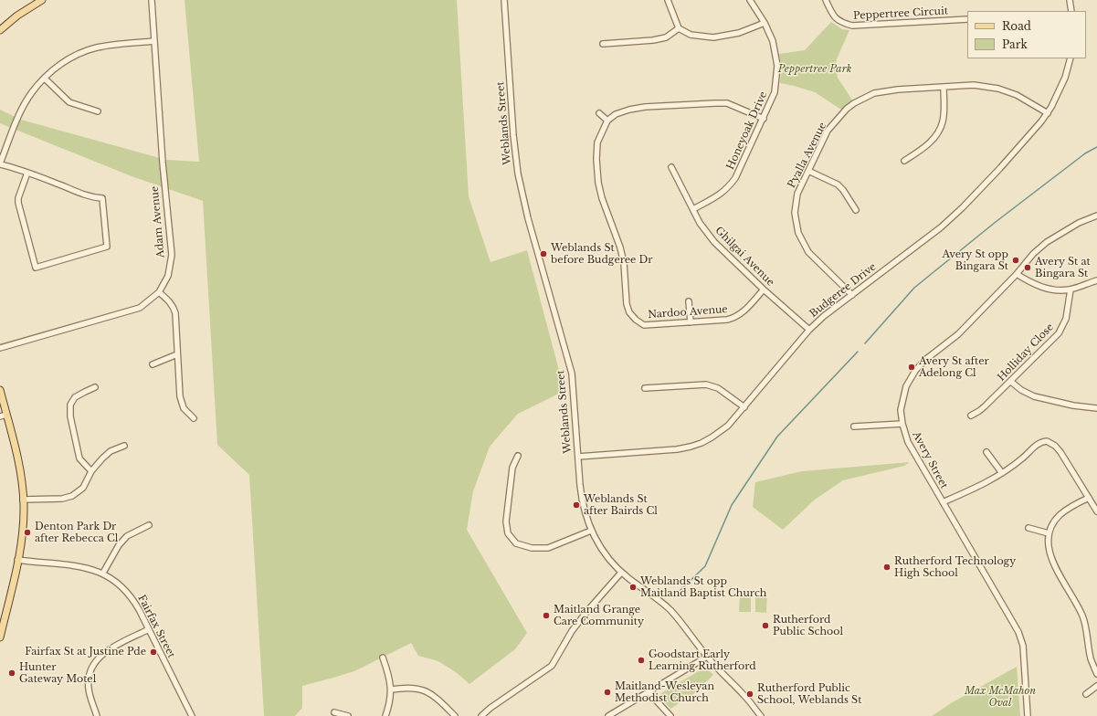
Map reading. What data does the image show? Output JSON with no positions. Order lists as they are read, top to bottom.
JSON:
{
  "streets": {
    "street": [
      "Peppertree Circuit",
      "Weblands Street",
      "Honeyoak Drive",
      "Pyalla Avenue",
      "Adam Avenue",
      "Ghilgai Avenue",
      "Budgeree Drive",
      "Nardoo Avenue",
      "Holliday Close",
      "Avery Street",
      "Fairfax Street"
    ]
  },
  "crossings": [
    ["Weblands Street", "Budgeree Drive"],
    ["Honeyoak Drive", "Ghilgai Avenue"],
    ["Pyalla Avenue", "Budgeree Drive"],
    ["Ghilgai Avenue", "Budgeree Drive"],
    ["Ghilgai Avenue", "Nardoo Avenue"]
  ],
  "parks": ["Peppertree Park", "Max McMahon Oval"],
  "places": [
    "Weblands St before Budgeree Dr",
    "Avery St opp Bingara St",
    "Avery St at Bingara St",
    "Avery St after Adelong Cl",
    "Weblands St after Bairds Cl",
    "Denton Park Dr after Rebecca Cl",
    "Rutherford Technology High School",
    "Weblands St opp Maitland Baptist Church",
    "Maitland Grange Care Community",
    "Rutherford Public School",
    "Fairfax St at Justine Pde",
    "Goodstart Early Learning Rutherford",
    "Hunter Gateway Motel",
    "Maitland-Wesleyan Methodist Church",
    "Rutherford Public School, Weblands St"
  ],
  "legend": ["Road", "Park"]
}
